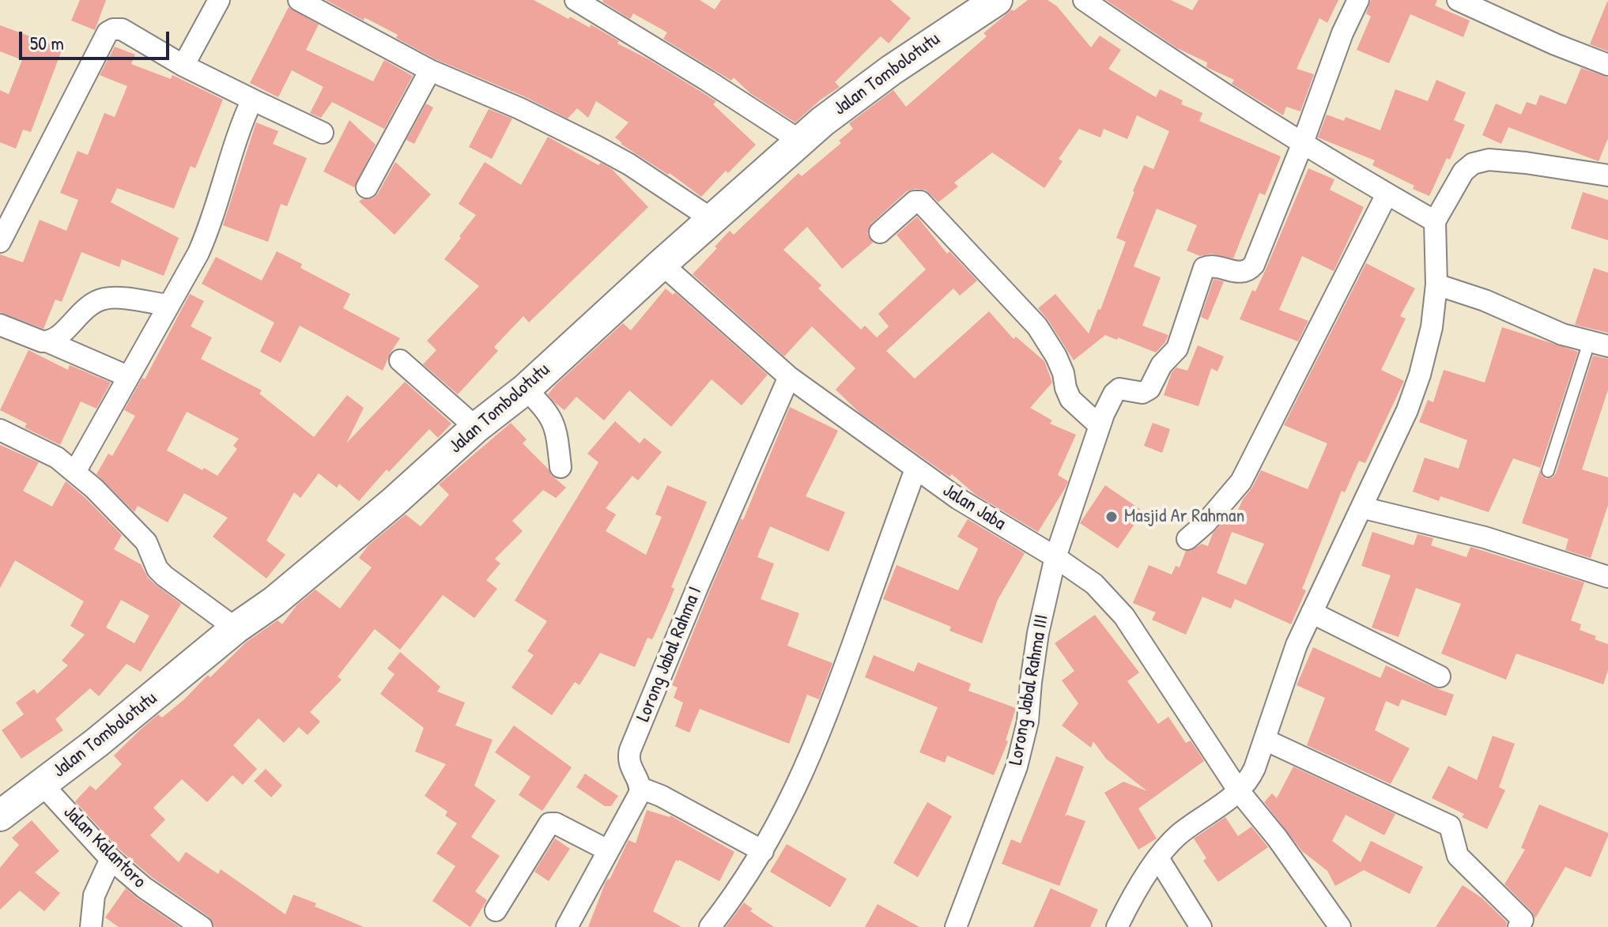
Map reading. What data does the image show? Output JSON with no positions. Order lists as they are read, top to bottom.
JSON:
{
  "streets": {
    "street": [
      "Jalan Tombolotutu",
      "Jalan Jaba",
      "Lorong Jabal Rahma I",
      "Lorong Jabal Rahma III",
      "Jalan Kalantoro"
    ]
  },
  "crossings": [
    ["Jalan Tombolotutu", "Jalan Jaba"],
    ["Jalan Tombolotutu", "Jalan Kalantoro"],
    ["Jalan Jaba", "Lorong Jabal Rahma I"],
    ["Jalan Jaba", "Lorong Jabal Rahma III"]
  ],
  "places": ["Masjid Ar Rahman"],
  "scale_bar": "50 m"
}
